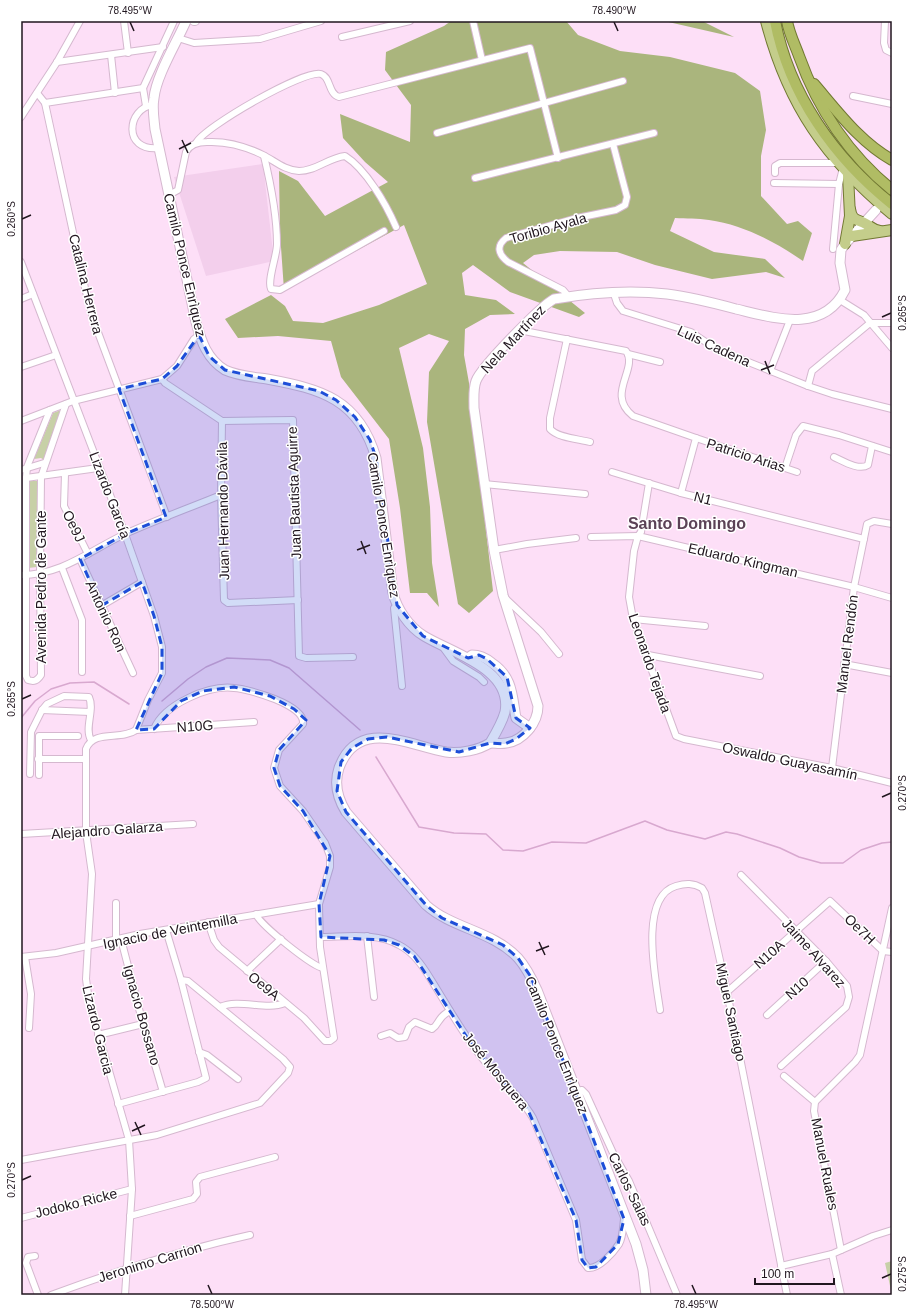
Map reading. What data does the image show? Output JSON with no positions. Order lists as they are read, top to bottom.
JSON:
{
  "streets": {
    "main road": ["Camilo Ponce Enrìquez", "Nela Martínez"],
    "street": [
      "Toribio Ayala",
      "Catalina Herrera",
      "Luis Cadena",
      "Patricio Arias",
      "Juan Bautista Aguirre",
      "Lizardo García",
      "N1",
      "Juan Hernando Dávila",
      "Oe9J",
      "Eduardo Kingman",
      "Avenida Pedro de Gante",
      "Antonio Ron",
      "Manuel Rendón",
      "Leonardo Tejada",
      "N10G",
      "Oswaldo Guayasamín",
      "Alejandro Galarza",
      "Oe7H",
      "Ignacio de Veintemilla",
      "Jaime Alvarez",
      "N10A",
      "Oe9A",
      "N10",
      "Miguel Santiago",
      "Ignacio Bossano",
      "Lizardo Garcia",
      "José Mosquera",
      "Manuel Ruales",
      "Carlos Salas",
      "Jodoko Ricke",
      "Jeronimo Carrion"
    ]
  },
  "crossings": [
    ["Toribio Ayala", "Nela Martínez"],
    ["Camilo Ponce Enrìquez", "José Mosquera"],
    ["Camilo Ponce Enrìquez", "Carlos Salas"],
    ["Nela Martínez", "Luis Cadena"],
    ["Patricio Arias", "N1"],
    ["Juan Bautista Aguirre", "Juan Hernando Dávila"],
    ["Lizardo García", "N10G"],
    ["N1", "Manuel Rendón"],
    ["N1", "Leonardo Tejada"],
    ["Eduardo Kingman", "Manuel Rendón"],
    ["Eduardo Kingman", "Leonardo Tejada"],
    ["Manuel Rendón", "Oswaldo Guayasamín"],
    ["Leonardo Tejada", "Oswaldo Guayasamín"],
    ["Alejandro Galarza", "Lizardo Garcia"],
    ["Oe7H", "N10A"],
    ["Oe7H", "Manuel Ruales"],
    ["Ignacio de Veintemilla", "Oe9A"],
    ["Ignacio de Veintemilla", "Ignacio Bossano"],
    ["Ignacio de Veintemilla", "Lizardo Garcia"],
    ["Jaime Alvarez", "N10A"],
    ["Jaime Alvarez", "N10"],
    ["N10A", "Miguel Santiago"],
    ["Lizardo Garcia", "Jodoko Ricke"],
    ["Lizardo Garcia", "Jeronimo Carrion"]
  ],
  "districts": ["Santo Domingo"],
  "scale_bar": "100 m",
  "coordinates": [
    "78.495°W",
    "78.490°W",
    "0.260°S",
    "0.265°S",
    "0.270°S",
    "0.275°S",
    "78.500°W"
  ]
}
